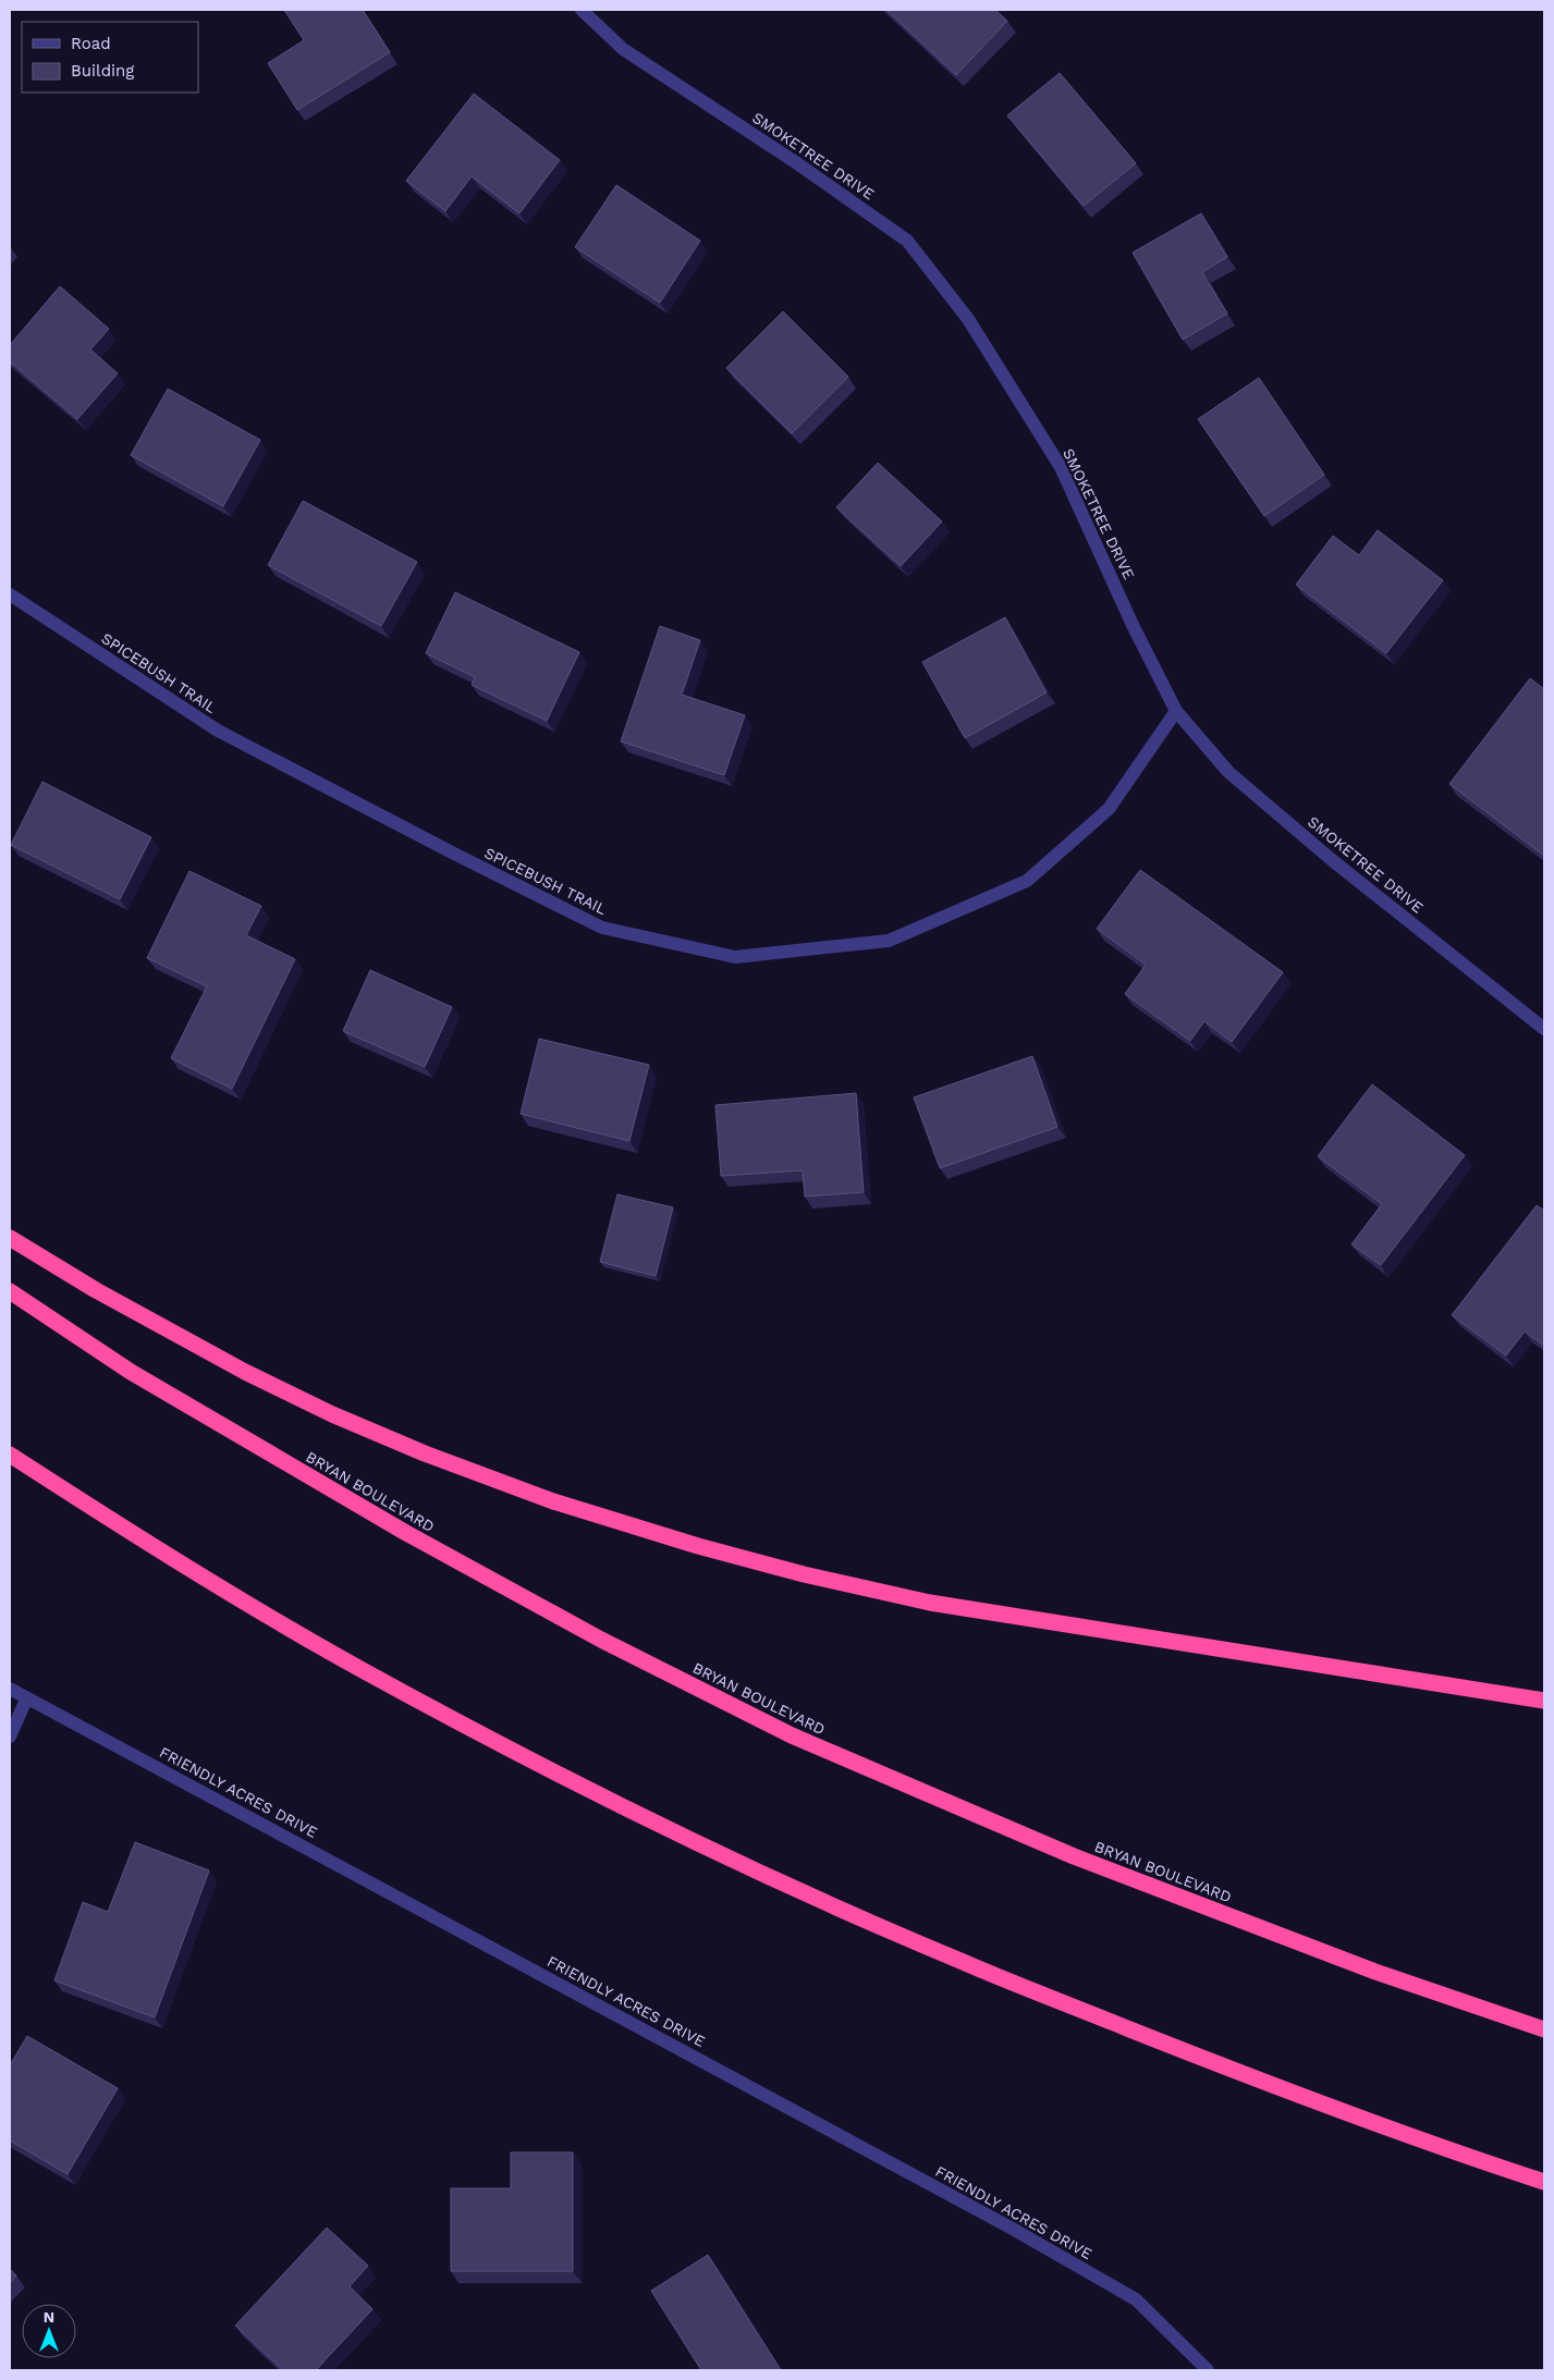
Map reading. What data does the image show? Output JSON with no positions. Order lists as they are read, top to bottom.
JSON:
{
  "streets": {
    "highway": ["BRYAN BOULEVARD"],
    "street": ["SMOKETREE DRIVE", "SPICEBUSH TRAIL", "FRIENDLY ACRES DRIVE"]
  },
  "crossings": [
    ["SMOKETREE DRIVE", "SPICEBUSH TRAIL"]
  ],
  "legend": ["Road", "Building"],
  "north": "top"
}
